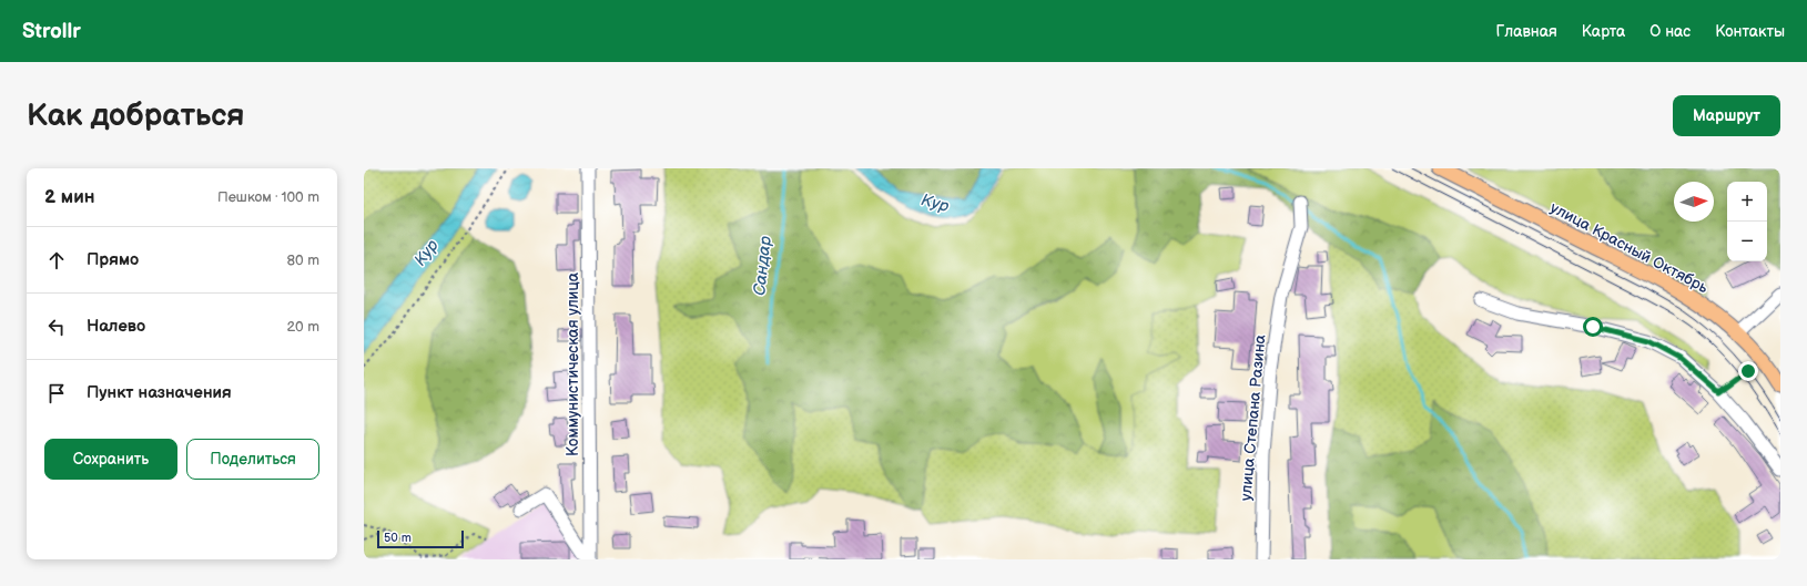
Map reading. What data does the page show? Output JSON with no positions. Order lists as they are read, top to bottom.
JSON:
{
  "streets": {
    "main road": ["улица Красный Октябрь"],
    "street": ["Коммунистическая улица", "улица Степана Разина"]
  },
  "water": ["Кур", "Сандар"],
  "scale_bar": "50 m",
  "north": "right",
  "page": {
    "header": "Strollr",
    "nav": [
      "Главная",
      "Карта",
      "О нас",
      "Контакты"
    ],
    "buttons": [
      "Маршрут",
      ["Сохранить", "Поделиться"]
    ],
    "title": "Как добраться",
    "heading": ["2 мин", "Пешком · 100 m"],
    "map_buttons": ["+", "−"],
    "list": [
      ["Прямо", "80 m"],
      ["Налево", "20 m"],
      "Пункт назначения"
    ],
    "scale": "50 m"
  }
}
